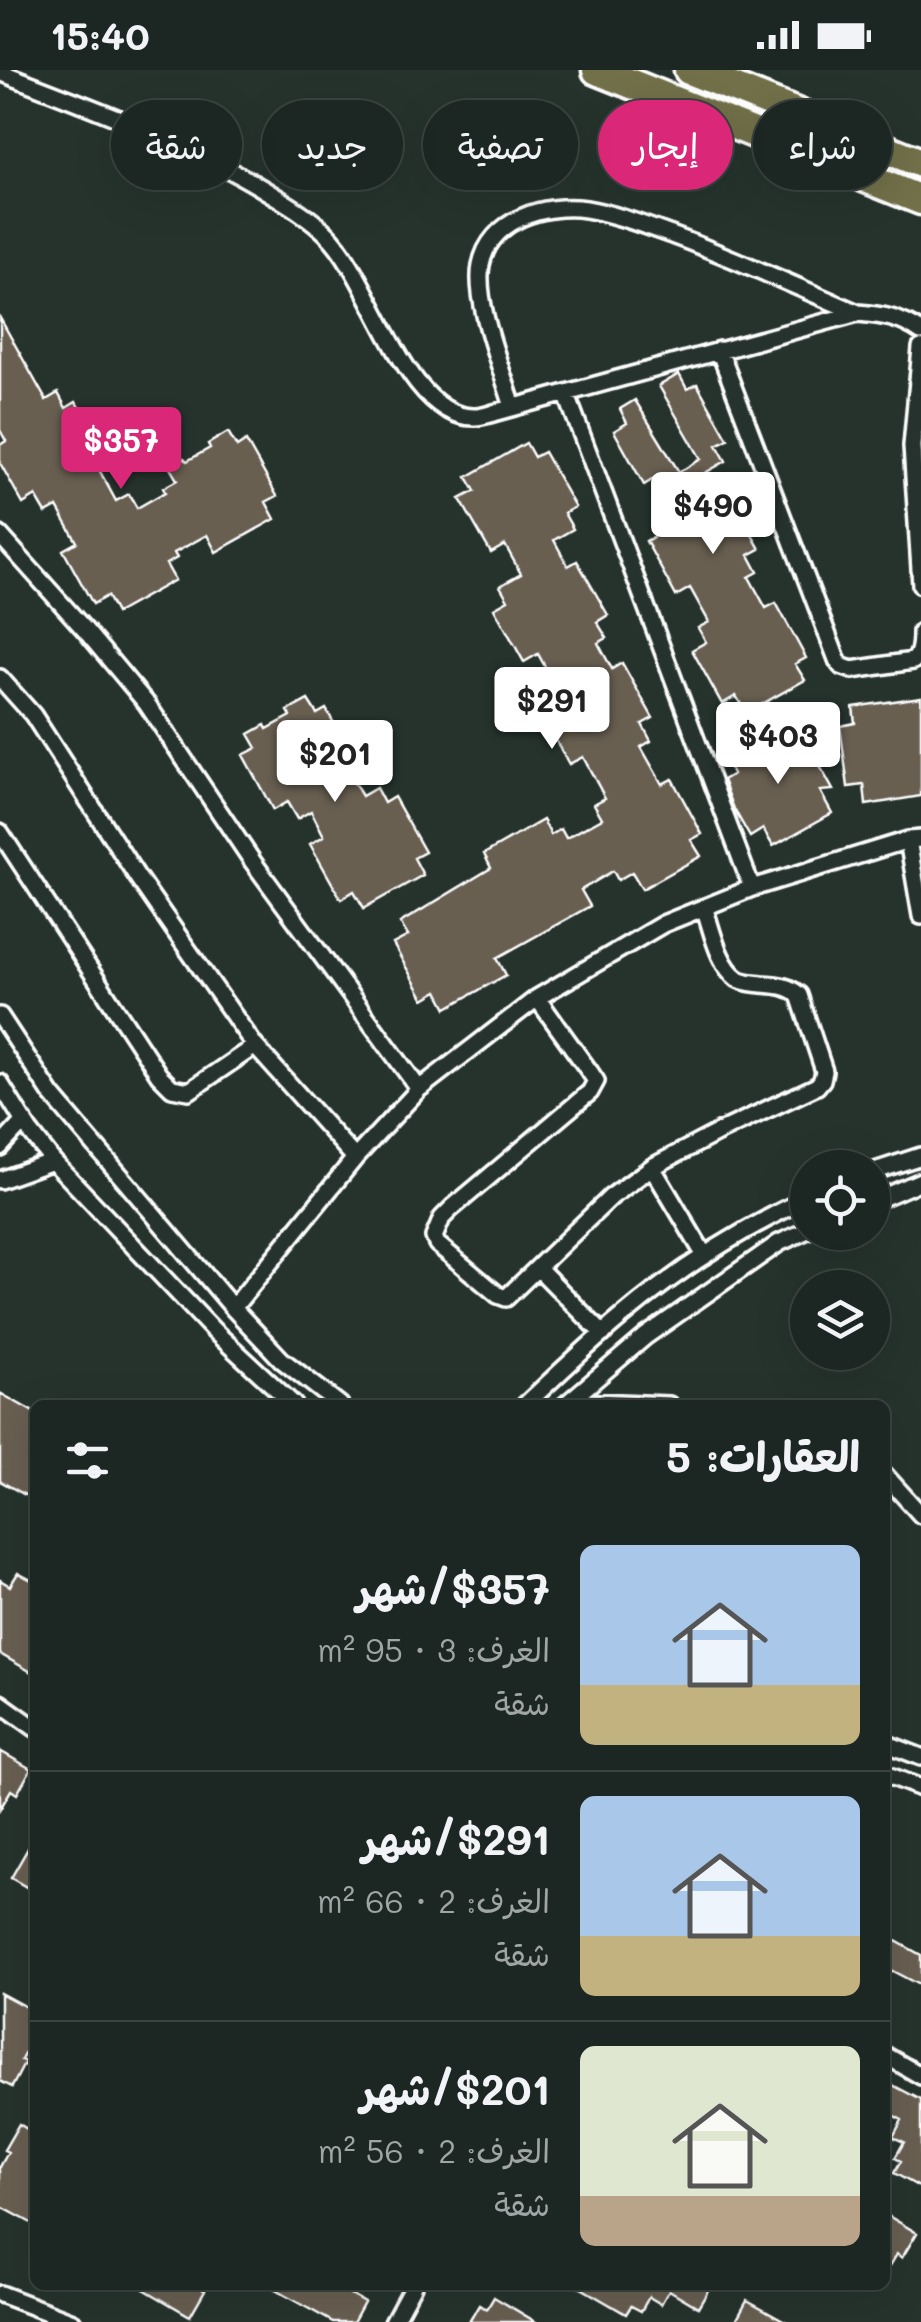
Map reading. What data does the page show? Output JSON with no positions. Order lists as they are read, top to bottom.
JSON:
{
  "page": {
    "status": "15:40",
    "chip": [
      "شراء",
      "إيجار",
      "تصفية",
      "جديد",
      "شقة"
    ],
    "price": [
      "$357",
      "$490",
      "$291",
      "$403",
      "$201"
    ],
    "heading": "العقارات: 5",
    "list": [
      {
        "name": "$357/شهر",
        "note": "الغرف: 3 · 95 m² · شقة"
      },
      {
        "name": "$291/شهر",
        "note": "الغرف: 2 · 66 m² · شقة"
      },
      {
        "name": "$201/شهر",
        "note": "الغرف: 2 · 56 m² · شقة"
      }
    ]
  }
}
